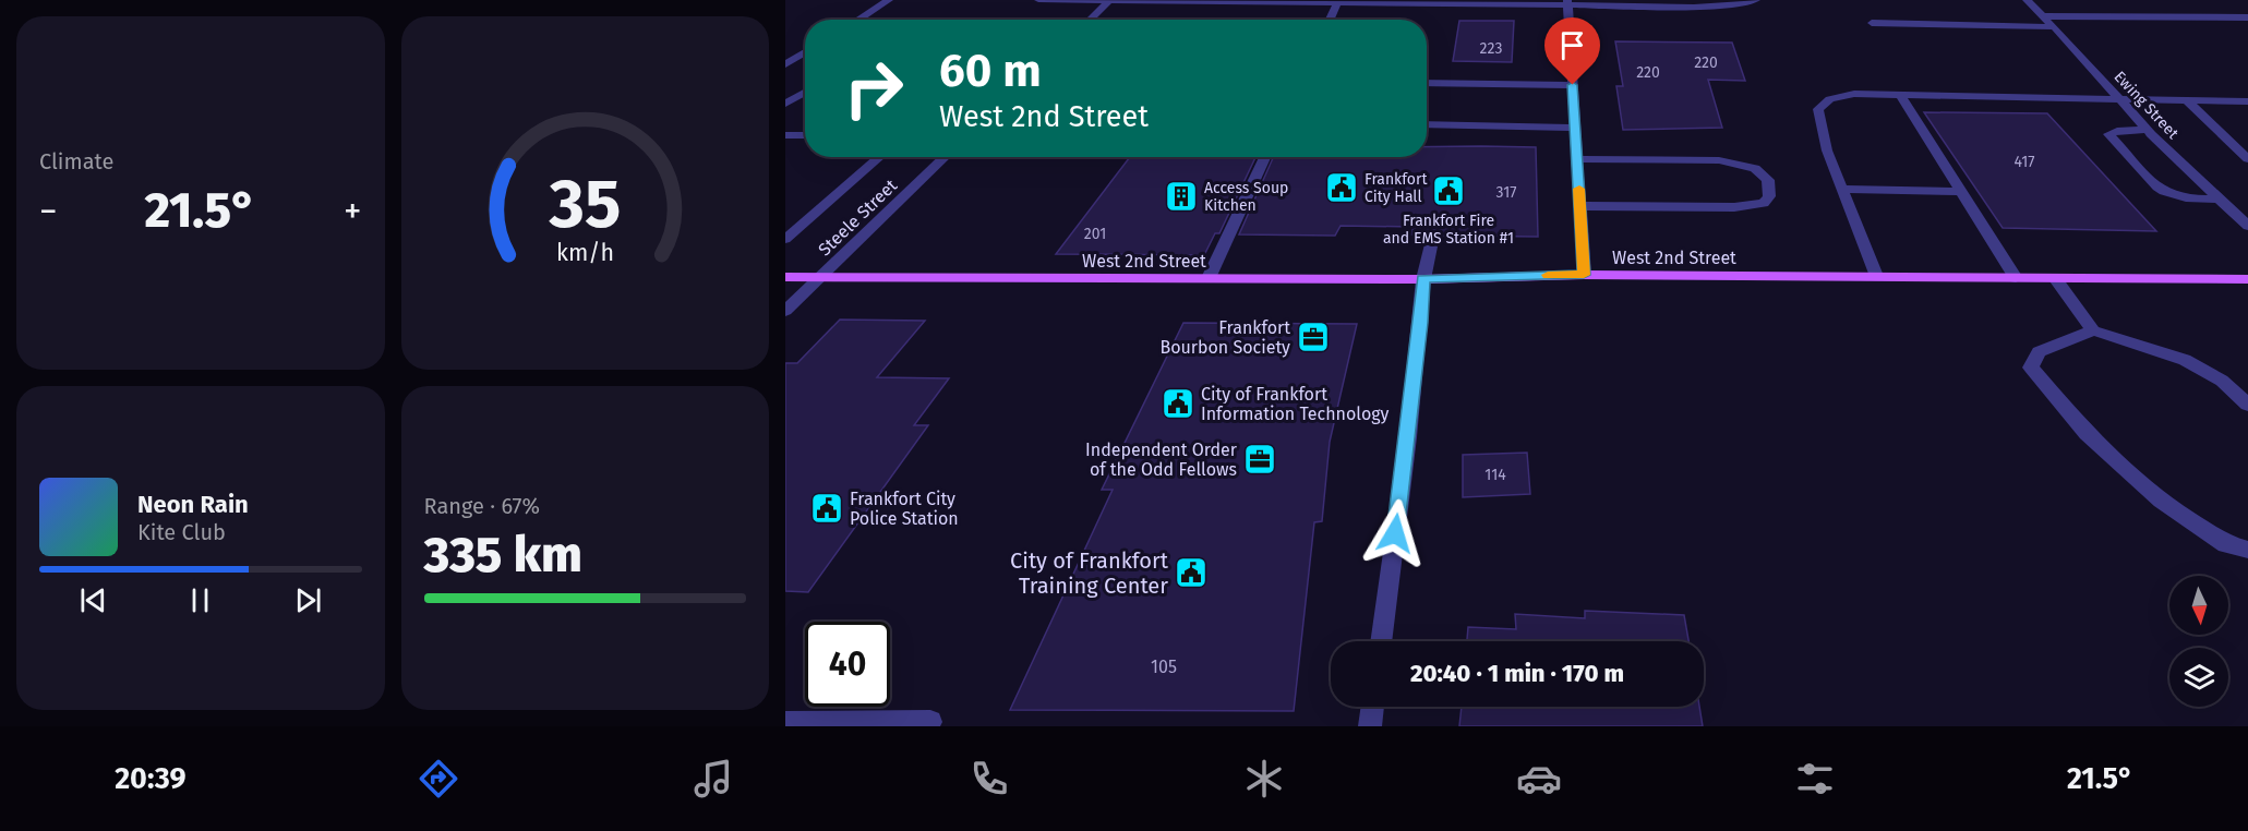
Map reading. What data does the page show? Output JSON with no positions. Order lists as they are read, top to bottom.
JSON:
{
  "streets": {
    "main road": ["West 2nd Street"],
    "street": ["Ewing Street", "Steele Street"]
  },
  "crossings": [
    ["Steele Street", "West 2nd Street"]
  ],
  "places": {
    "public building": [
      "Frankfort City Hall",
      "Frankfort Fire and EMS Station #1",
      "City of Frankfort Information Technology",
      "Frankfort City Police Station",
      "City of Frankfort Training Center"
    ],
    "building": ["Access Soup Kitchen"],
    "office": ["Frankfort Bourbon Society", "Independent Order of the Odd Fellows"]
  },
  "house_numbers": [
    "223",
    "220",
    "220",
    "417",
    "317",
    "201",
    "114",
    "105"
  ],
  "north": "bottom",
  "page": {
    "tile": [
      "Climate",
      ["Range · 67%", "335 km"]
    ],
    "turn": ["60 m", "West 2nd Street"],
    "heat": ["−", "21.5°", "+"],
    "song": ["Neon Rain", "Kite Club"],
    "limit": "40",
    "trip": "20:40 · 1 min · 170 m",
    "tabs": ["20:39", "21.5°"],
    "gauge": ["35", "km/h"]
  }
}
